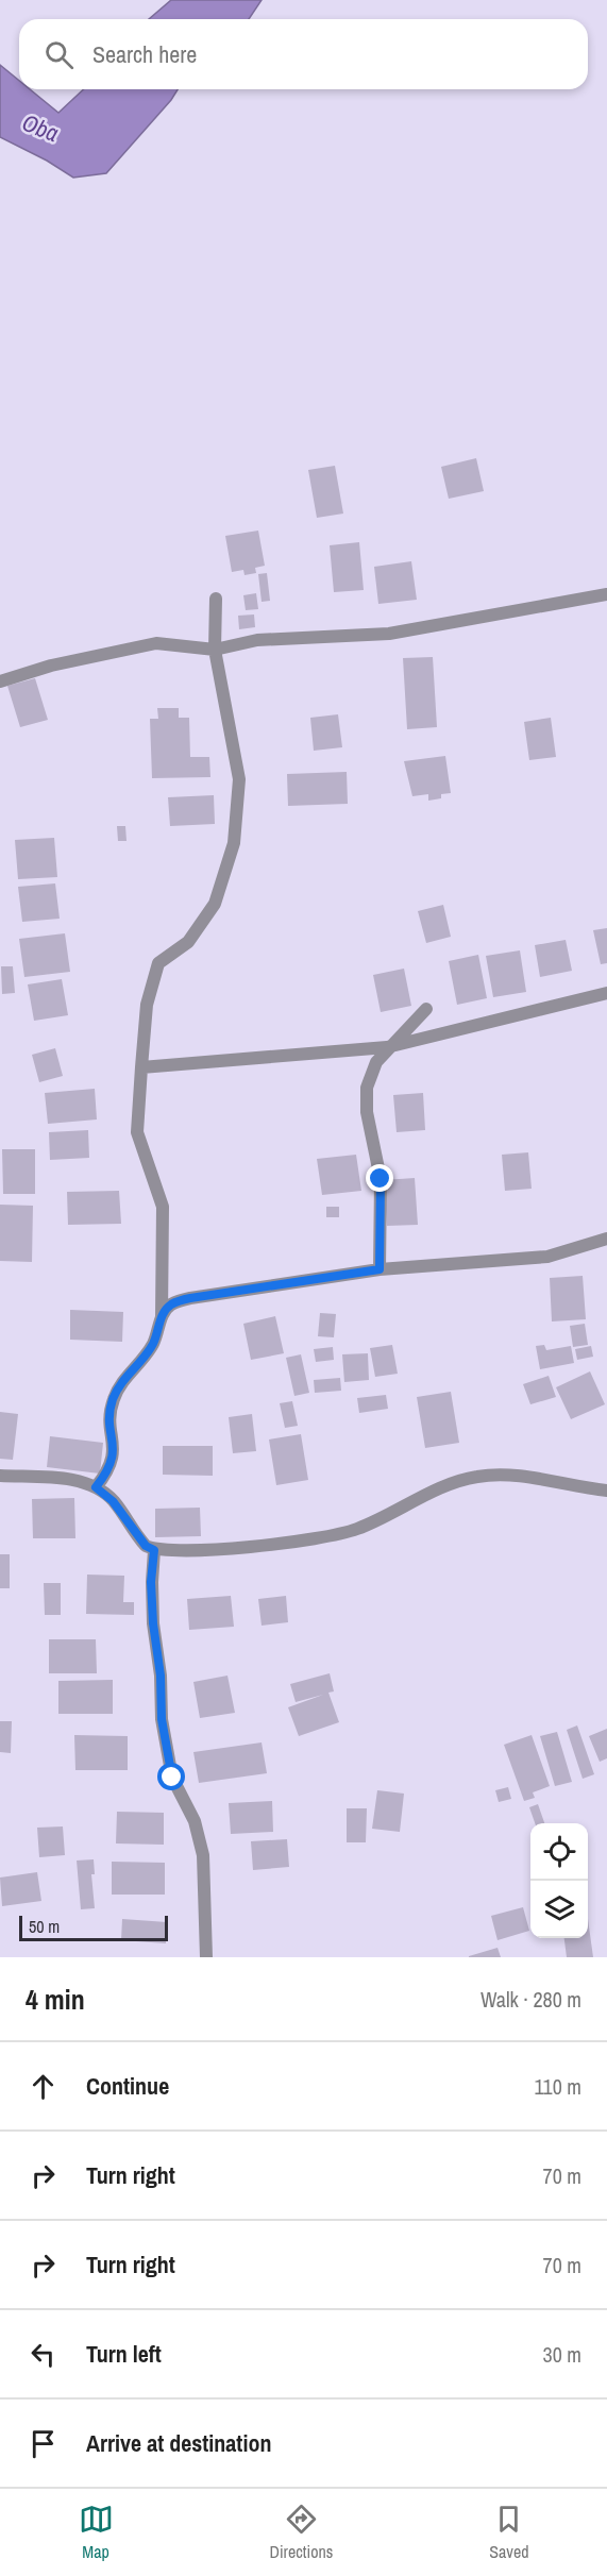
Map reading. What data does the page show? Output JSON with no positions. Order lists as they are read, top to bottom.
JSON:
{
  "water": ["Oba"],
  "scale_bar": "50 m",
  "page": {
    "search": "Search here",
    "scale": "50 m",
    "heading": ["4 min", "Walk · 280 m"],
    "list": [
      ["Continue", "110 m"],
      ["Turn right", "70 m"],
      ["Turn right", "70 m"],
      ["Turn left", "30 m"],
      "Arrive at destination"
    ],
    "nav": ["Map", "Directions", "Saved"]
  }
}
